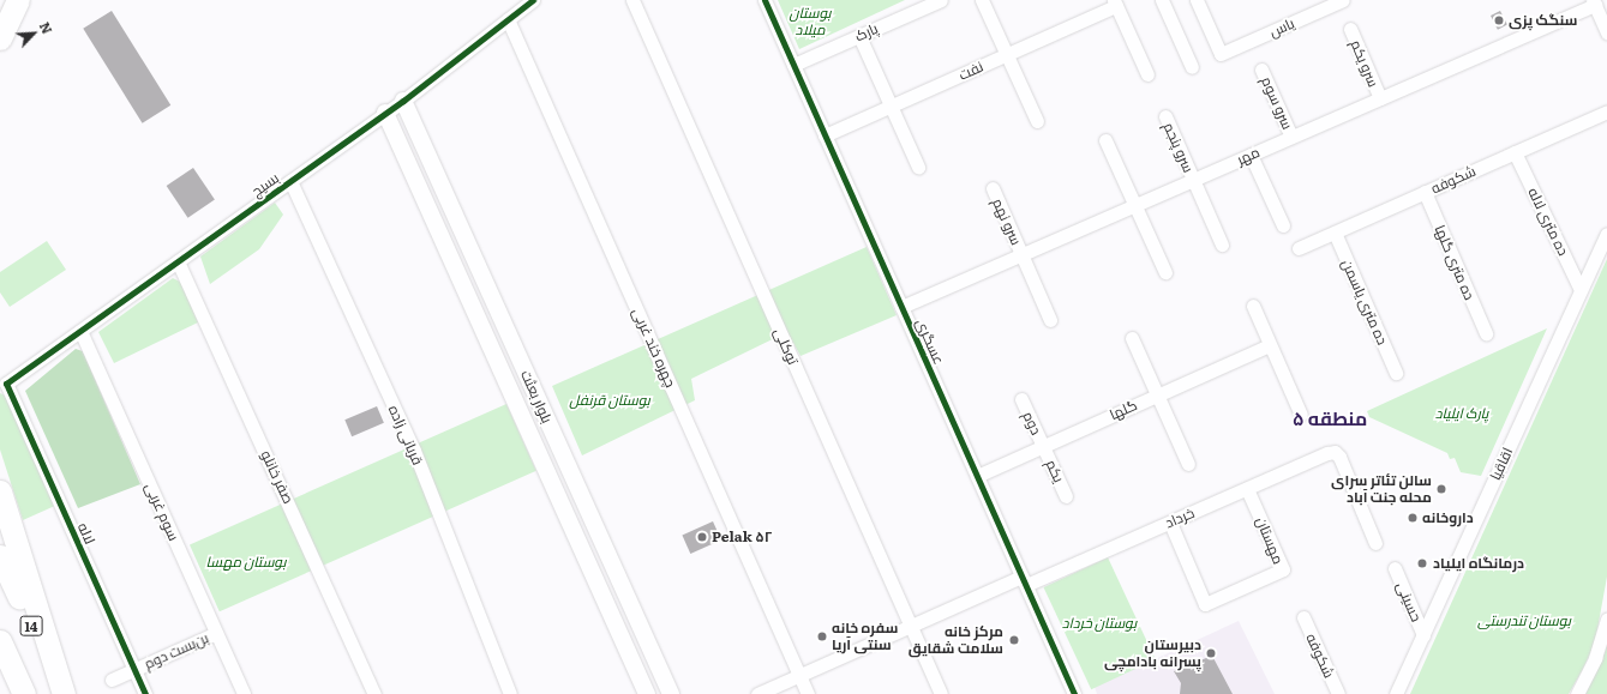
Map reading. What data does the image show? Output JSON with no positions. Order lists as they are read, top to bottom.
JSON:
{
  "streets": {
    "highway": ["14"],
    "street": [
      "یاس",
      "پارک",
      "سرو یکم",
      "نفت",
      "سرو سوم",
      "سرو پنجم",
      "مهر",
      "شکوفه",
      "بسیج",
      "سرو نهم",
      "ده متری لاله",
      "ده متری گلها",
      "ده متری یاسمن",
      "عسگری",
      "توکلی",
      "چهره خند غربی",
      "بلوار بعثت",
      "گلها",
      "دوم",
      "قربانی زاده",
      "اقاقیا",
      "یکم",
      "صفر خانلو",
      "سوم غربی",
      "خرداد",
      "لاله",
      "مهستان",
      "حسینی",
      "بن‌بست دوم"
    ]
  },
  "crossings": [
    ["پارک", "عسگری"],
    ["سرو یکم", "مهر"],
    ["نفت", "عسگری"],
    ["سرو سوم", "مهر"],
    ["سرو پنجم", "مهر"],
    ["مهر", "سرو نهم"],
    ["مهر", "عسگری"],
    ["شکوفه", "ده متری لاله"],
    ["شکوفه", "ده متری گلها"],
    ["شکوفه", "ده متری یاسمن"],
    ["بسیج", "چهره خند غربی"],
    ["بسیج", "بلوار بعثت"],
    ["بسیج", "قربانی زاده"],
    ["بسیج", "صفر خانلو"],
    ["بسیج", "سوم غربی"],
    ["بسیج", "لاله"],
    ["ده متری لاله", "اقاقیا"],
    ["عسگری", "گلها"],
    ["عسگری", "خرداد"],
    ["توکلی", "خرداد"],
    ["چهره خند غربی", "خرداد"],
    ["گلها", "دوم"],
    ["گلها", "یکم"],
    ["دوم", "یکم"],
    ["اقاقیا", "حسینی"],
    ["سوم غربی", "بن‌بست دوم"],
    ["خرداد", "مهستان"],
    ["لاله", "بن‌بست دوم"]
  ],
  "districts": ["منطقه ۵"],
  "parks": [
    "بوستان میلاد",
    "بوستان قرنفل",
    "پارک ایلیاد",
    "بوستان مهسا",
    "بوستان تندرستی",
    "بوستان خرداد"
  ],
  "places": [
    "سنگک پزی",
    "سالن تئاتر سرای محله جنت آباد",
    "داروخانه",
    "Pelak ۵۲",
    "درمانگاه ایلیاد",
    "سفره خانه سنتی آریا",
    "مرکز خانه سلامت شقایق",
    "دبیرستان پسرانه بادامچی"
  ],
  "north": "top right"
}
